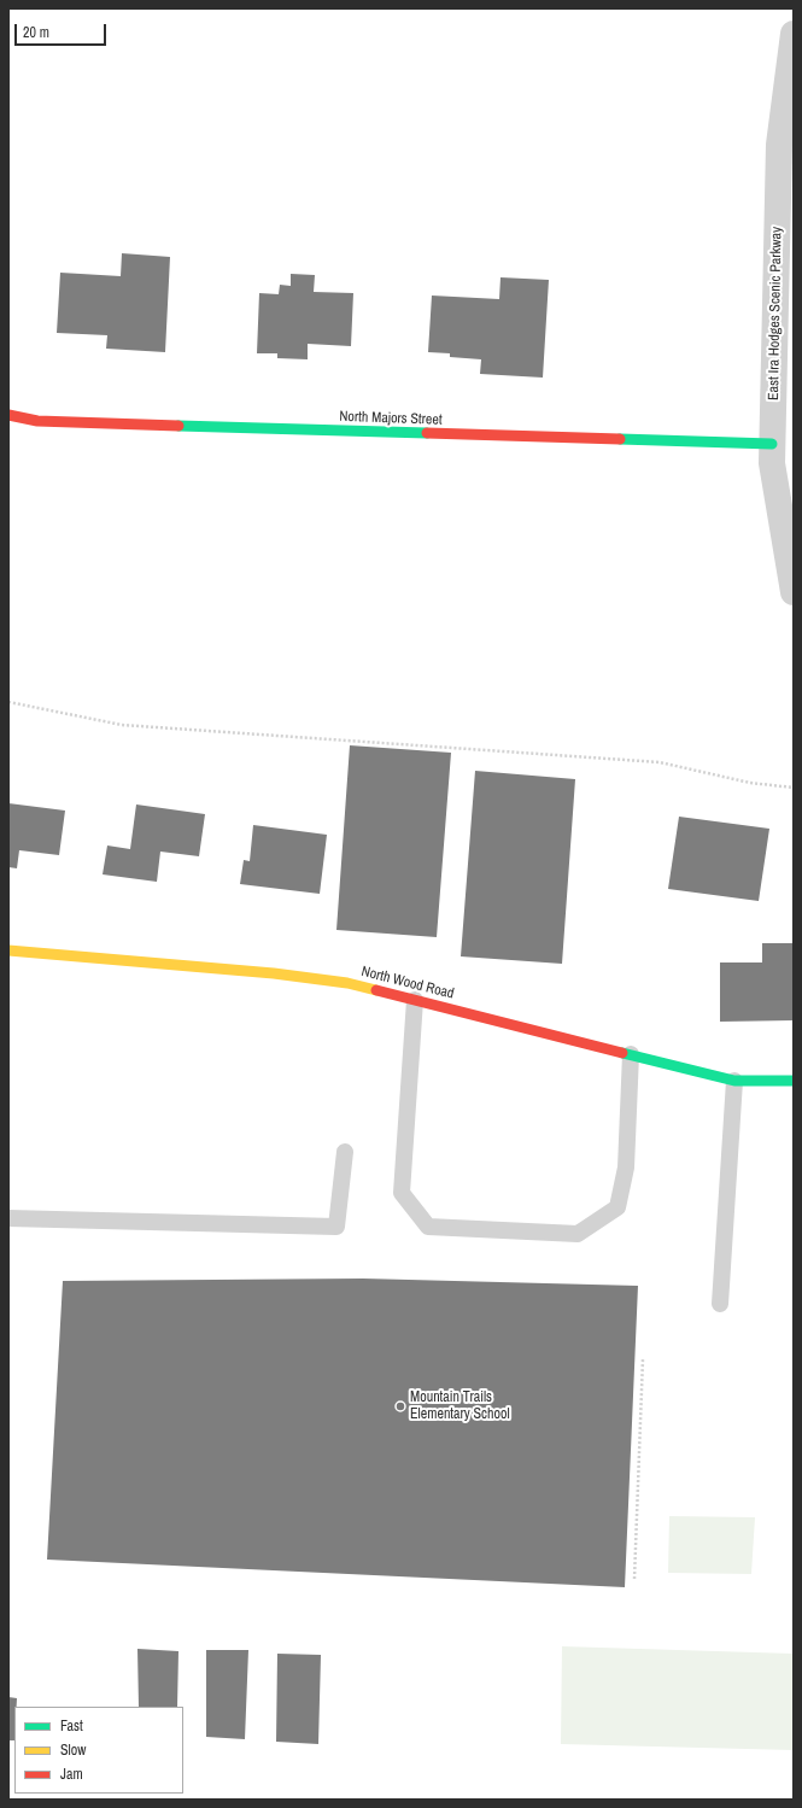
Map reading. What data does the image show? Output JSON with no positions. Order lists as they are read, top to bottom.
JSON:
{
  "streets": {
    "street": ["East Ira Hodges Scenic Parkway", "North Majors Street", "North Wood Road"]
  },
  "crossings": [
    ["East Ira Hodges Scenic Parkway", "North Majors Street"]
  ],
  "places": ["Mountain Trails Elementary School"],
  "legend": ["Fast", "Slow", "Jam"],
  "scale_bar": "20 m"
}
